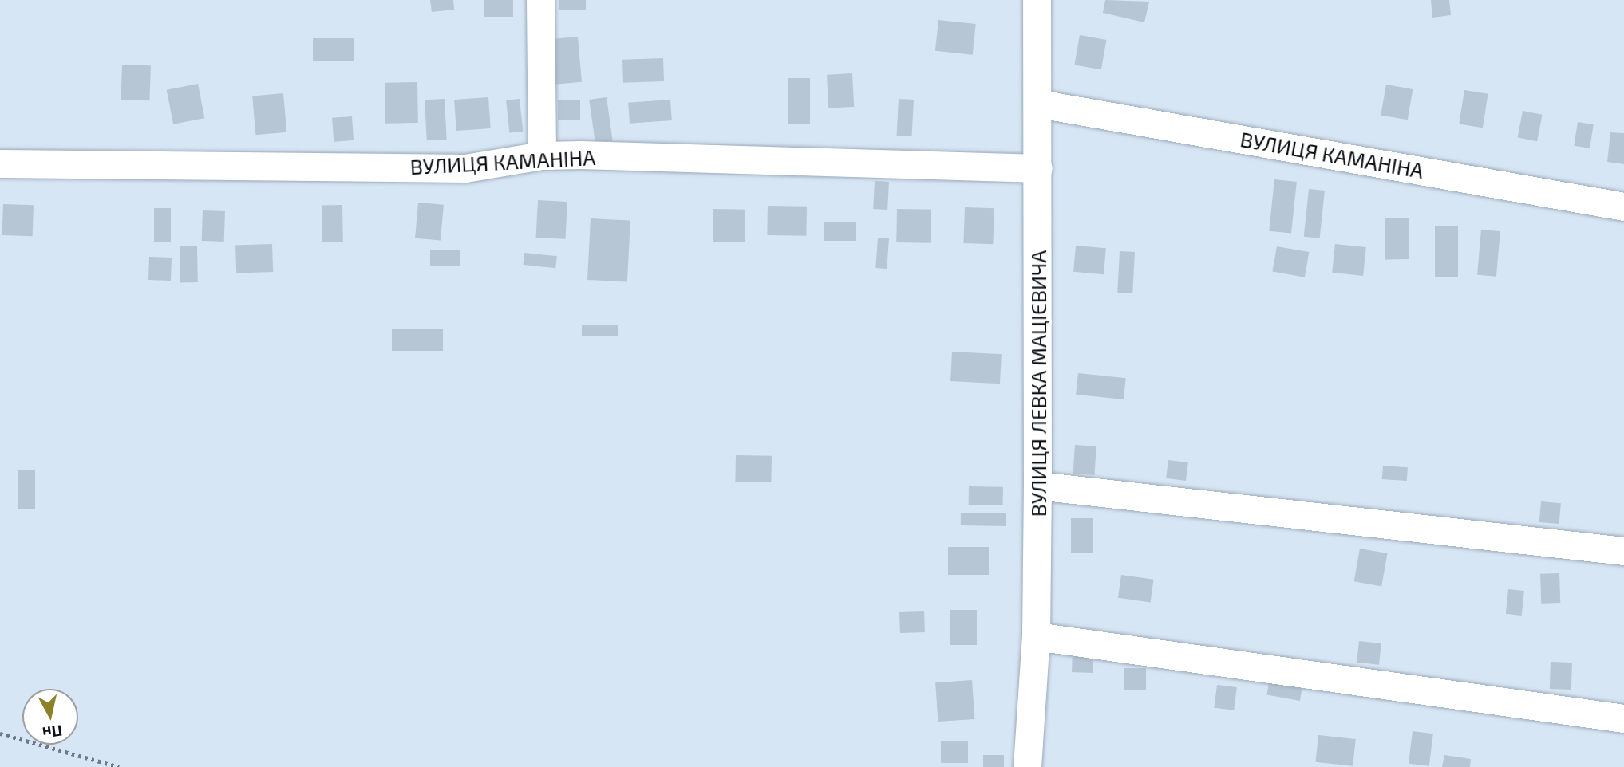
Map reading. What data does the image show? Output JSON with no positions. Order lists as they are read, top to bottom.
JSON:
{
  "streets": {
    "street": ["ВУЛИЦЯ КАМАНІНА", "ВУЛИЦЯ ЛЕВКА МАЦІЄВИЧА"]
  },
  "crossings": [
    ["ВУЛИЦЯ КАМАНІНА", "ВУЛИЦЯ ЛЕВКА МАЦІЄВИЧА"]
  ],
  "north": "bottom"
}
